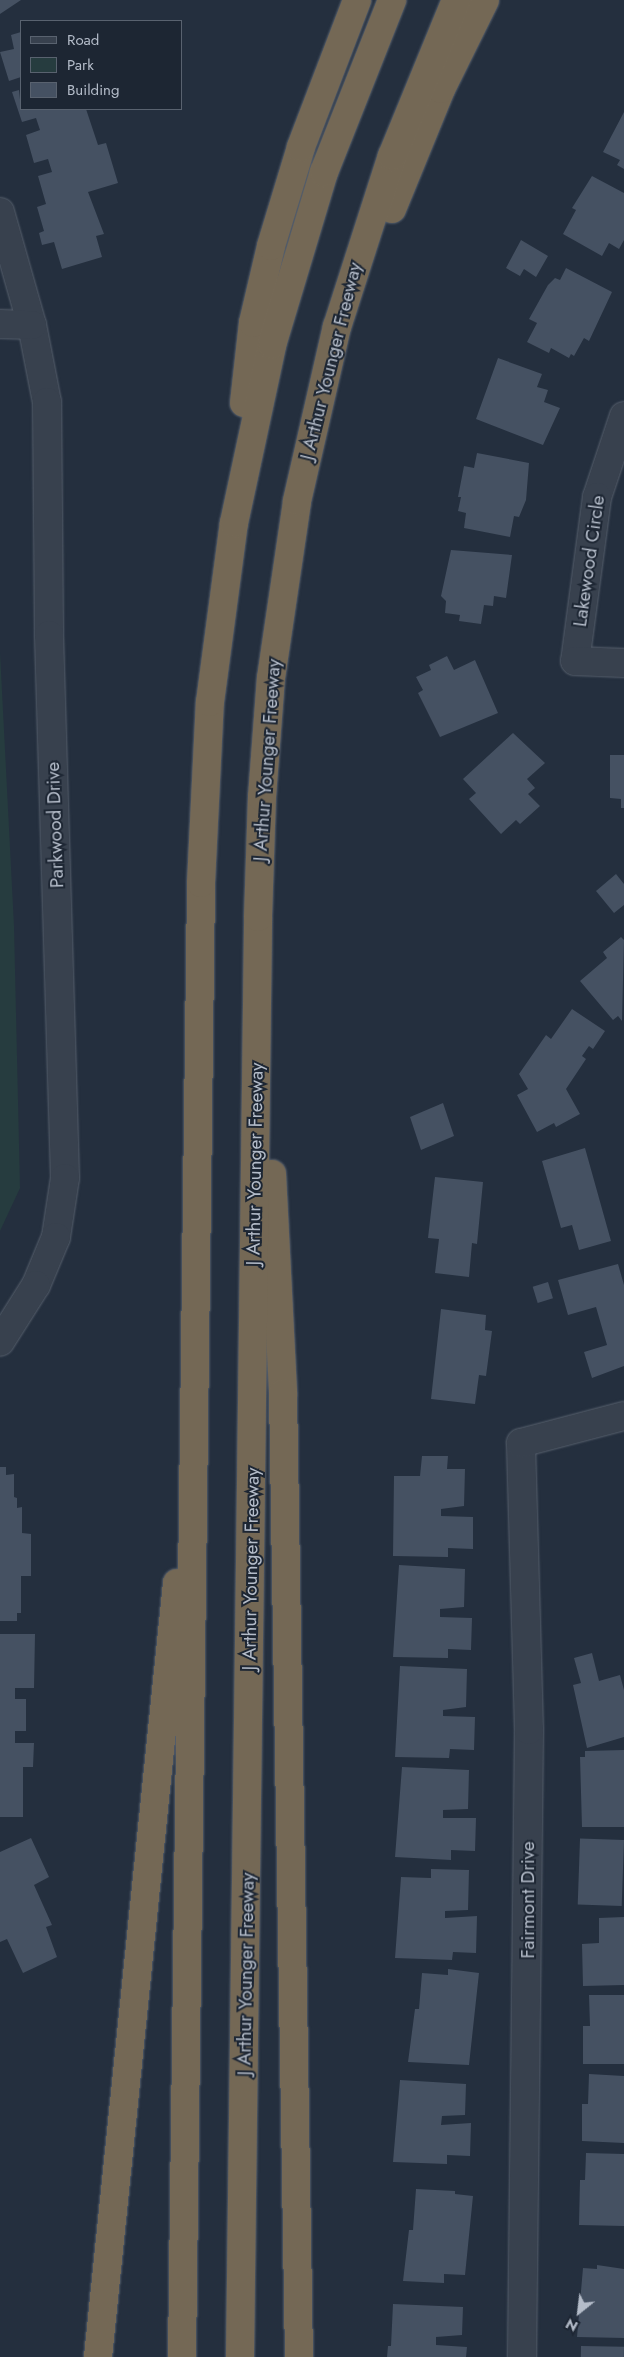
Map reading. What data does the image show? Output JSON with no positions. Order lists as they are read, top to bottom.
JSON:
{
  "streets": {
    "highway": ["J Arthur Younger Freeway"],
    "street": ["Lakewood Circle", "Parkwood Drive", "Fairmont Drive"]
  },
  "legend": ["Road", "Park", "Building"],
  "north": "bottom left"
}
